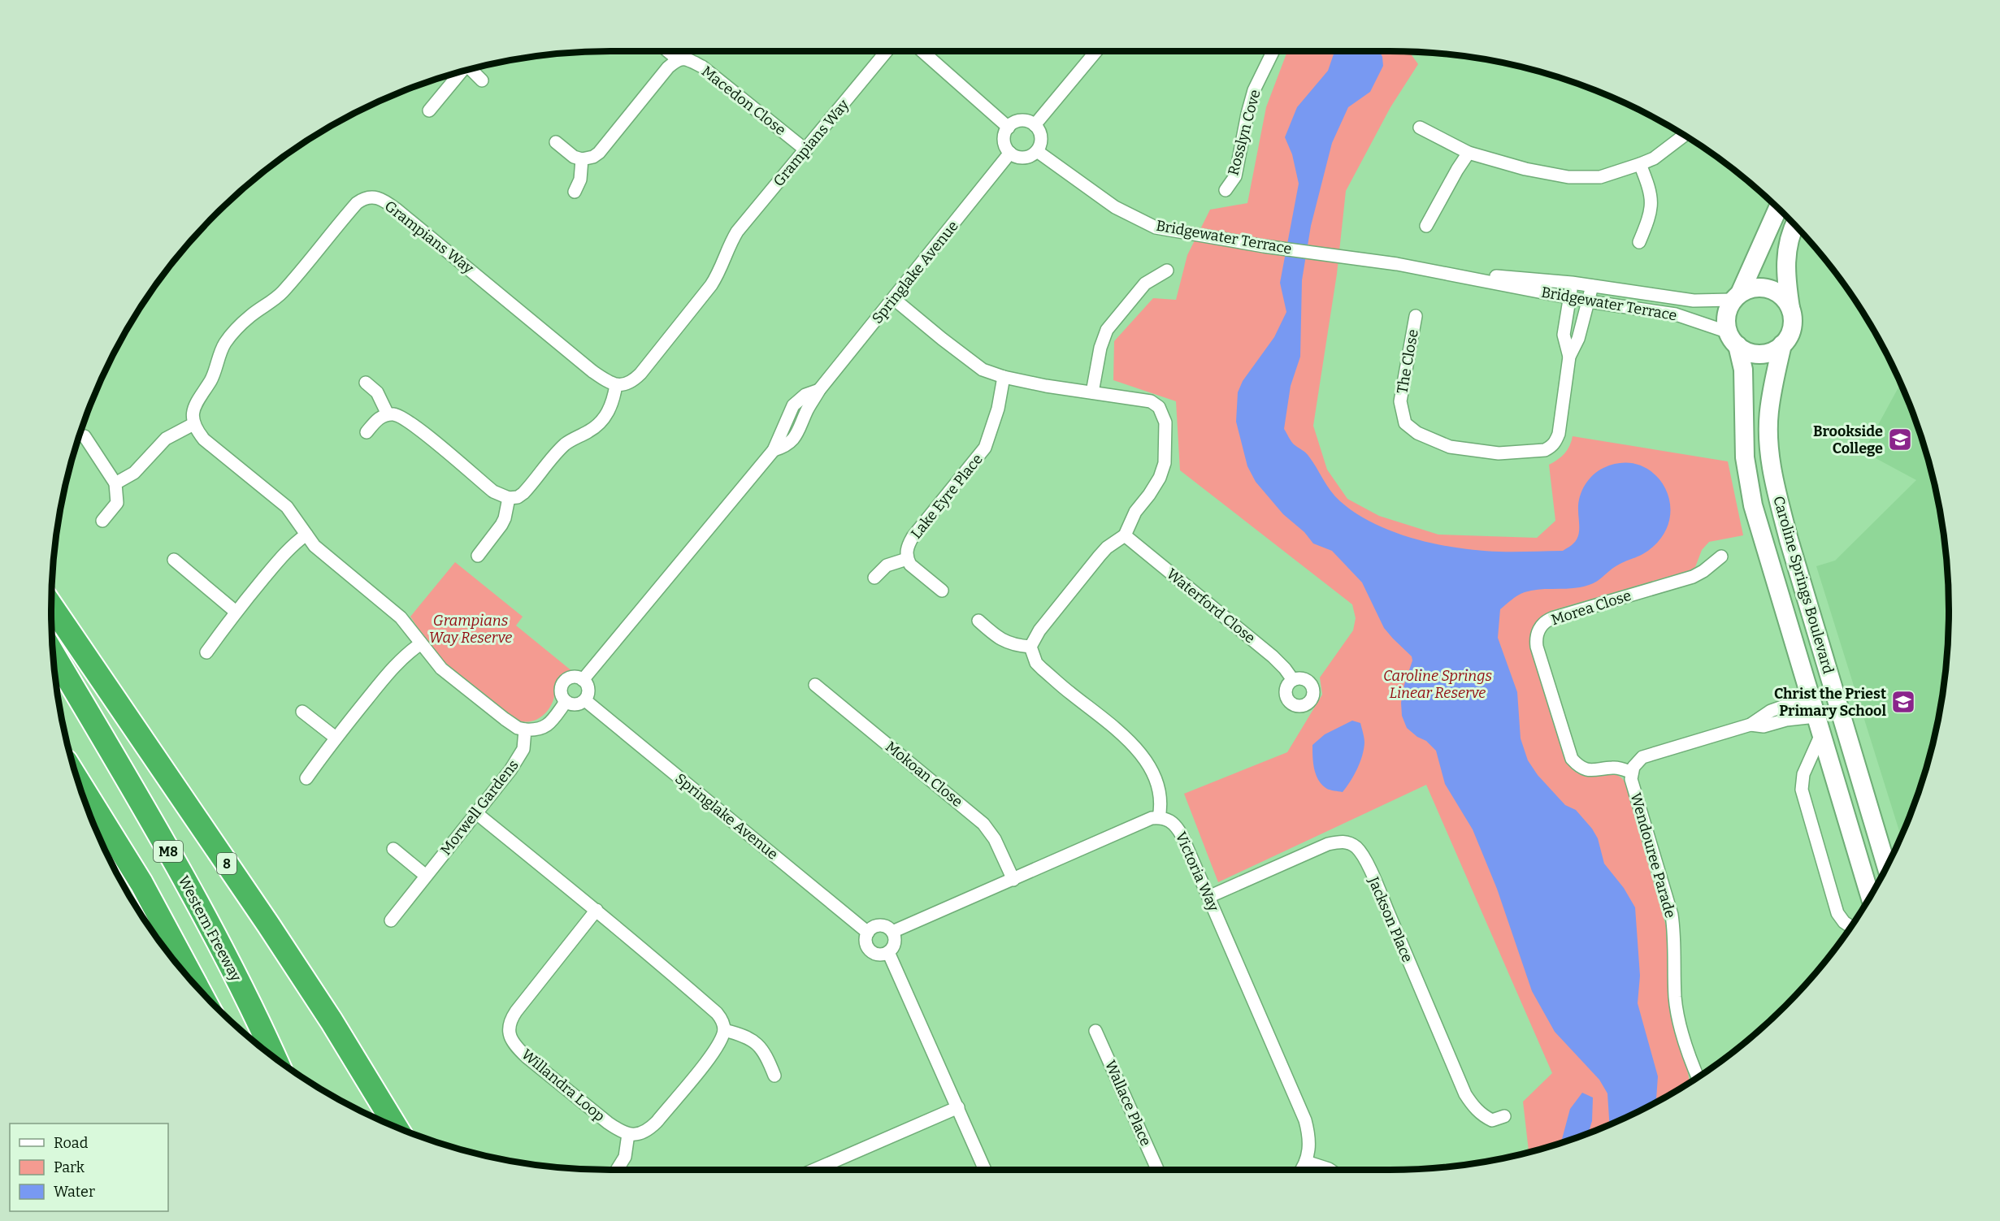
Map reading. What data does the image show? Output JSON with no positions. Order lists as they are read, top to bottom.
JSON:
{
  "streets": {
    "highway": ["M8", "8", "Western Freeway"],
    "main road": ["Caroline Springs Boulevard"],
    "street": [
      "Macedon Close",
      "Rosslyn Cove",
      "Grampians Way",
      "Bridgewater Terrace",
      "Springlake Avenue",
      "The Close",
      "Lake Eyre Place",
      "Waterford Close",
      "Morea Close",
      "Mokoan Close",
      "Morwell Gardens",
      "Wendouree Parade",
      "Victoria Way",
      "Jackson Place",
      "Willandra Loop",
      "Wallace Place"
    ]
  },
  "crossings": [
    ["Macedon Close", "Grampians Way"],
    ["Bridgewater Terrace", "Springlake Avenue"],
    ["Bridgewater Terrace", "The Close"],
    ["Bridgewater Terrace", "Caroline Springs Boulevard"],
    ["Caroline Springs Boulevard", "Wendouree Parade"],
    ["Morea Close", "Wendouree Parade"],
    ["Victoria Way", "Jackson Place"]
  ],
  "parks": ["Grampians Way Reserve", "Caroline Springs Linear Reserve"],
  "places": {
    "school or university": ["Brookside College", "Christ the Priest Primary School"]
  },
  "legend": ["Road", "Park", "Water"]
}
